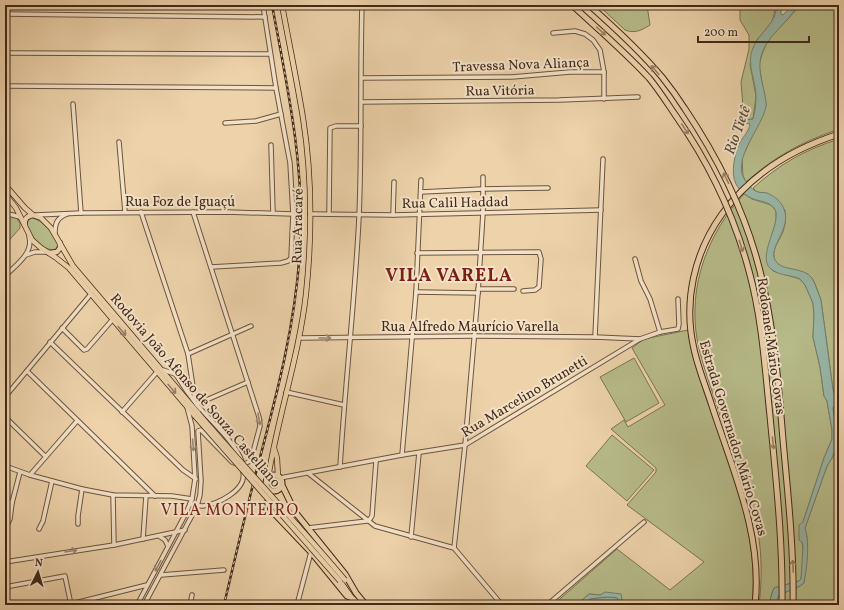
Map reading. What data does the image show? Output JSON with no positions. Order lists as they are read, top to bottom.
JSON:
{
  "streets": {
    "highway": ["Rodoanel Mário Covas", "Rodovia João Afonso de Souza Castellano", "Estrada Governador Mário Covas"],
    "main road": ["Rua Aracaré"],
    "street": [
      "Travessa Nova Aliança",
      "Rua Vitória",
      "Rua Foz de Iguaçú",
      "Rua Calil Haddad",
      "Rua Alfredo Maurício Varella",
      "Rua Marcelino Brunetti"
    ]
  },
  "crossings": [
    ["Rua Foz de Iguaçú", "Rodovia João Afonso de Souza Castellano"],
    ["Rua Calil Haddad", "Rua Aracaré"],
    ["Rua Aracaré", "Rua Alfredo Maurício Varella"],
    ["Rua Aracaré", "Rua Marcelino Brunetti"],
    ["Rua Alfredo Maurício Varella", "Rua Marcelino Brunetti"]
  ],
  "districts": ["VILA VARELA", "VILA MONTEIRO"],
  "water": ["Rio Tietê"],
  "scale_bar": "200 m",
  "north": "top"
}
